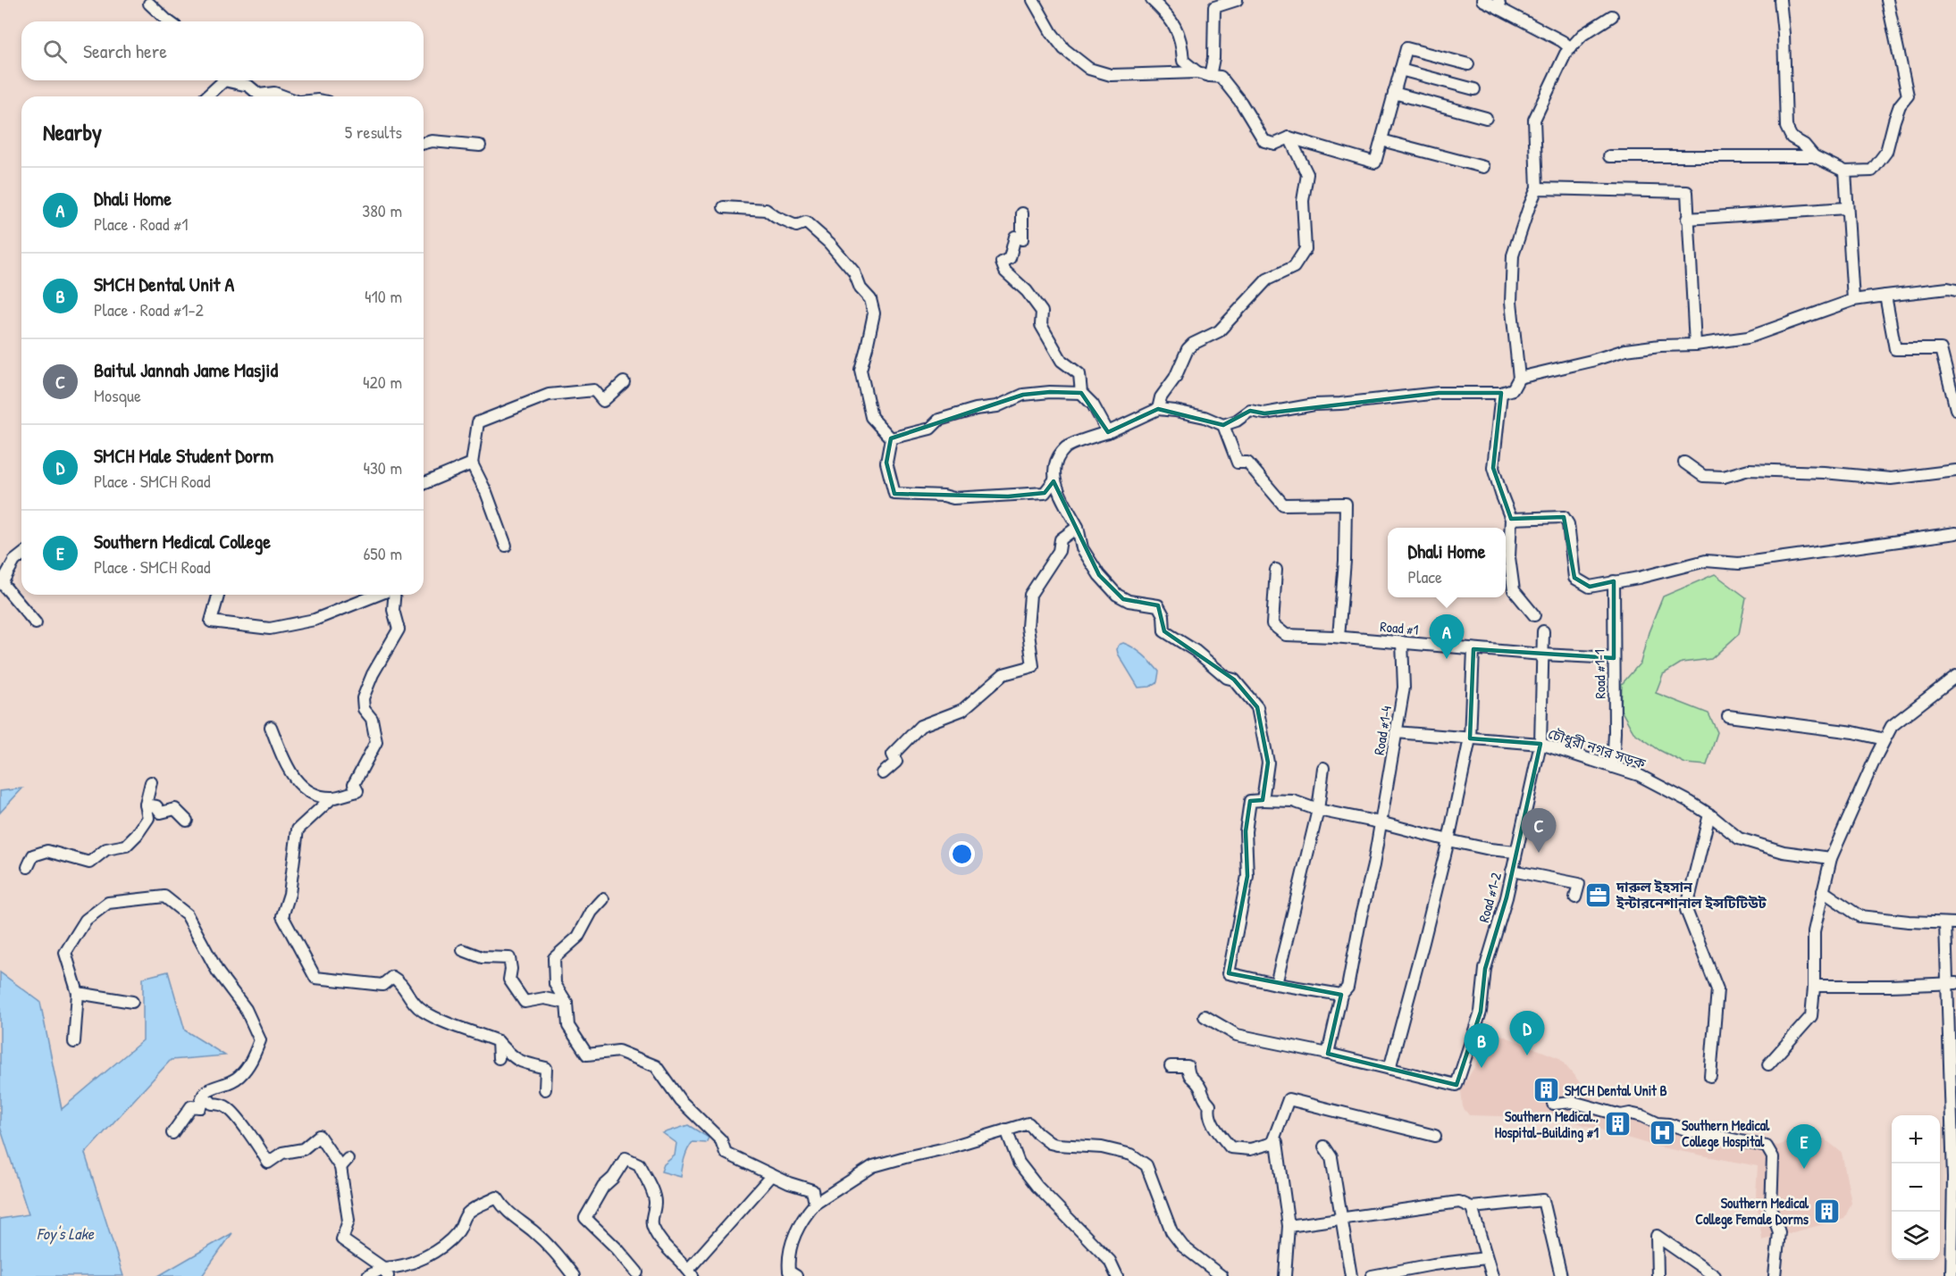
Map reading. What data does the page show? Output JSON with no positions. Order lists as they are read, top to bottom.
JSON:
{
  "streets": {
    "street": [
      "Road #1",
      "Road #1-1",
      "Road #1-4",
      "চৌধুরী নগর সড়ক",
      "Road #1-2"
    ]
  },
  "crossings": [
    ["Road #1", "Road #1-1"],
    ["Road #1", "Road #1-4"],
    ["Road #1-1", "চৌধুরী নগর সড়ক"],
    ["Road #1-4", "চৌধুরী নগর সড়ক"],
    ["Road #1-4", "Road #1-2"]
  ],
  "water": ["Foy's Lake"],
  "places": {
    "office": ["দারুল ইহসান ইন্টারনেশানাল ইন্সটিটিউট"],
    "building": ["SMCH Dental Unit B", "Southern Medical., Hospital-Building #1", "Southern Medical College Female Dorms"],
    "hospital": ["Southern Medical College Hospital"]
  },
  "page": {
    "search": "Search here",
    "heading": ["Nearby", "5 results"],
    "list": [
      {
        "mark": "A",
        "name": "Dhali Home",
        "note": "Place · Road #1",
        "value": "380 m"
      },
      {
        "mark": "B",
        "name": "SMCH Dental Unit A",
        "note": "Place · Road #1-2",
        "value": "410 m"
      },
      {
        "mark": "C",
        "name": "Baitul Jannah Jame Masjid",
        "note": "Mosque",
        "value": "420 m"
      },
      {
        "mark": "D",
        "name": "SMCH Male Student Dorm",
        "note": "Place · SMCH Road",
        "value": "430 m"
      },
      {
        "mark": "E",
        "name": "Southern Medical College",
        "note": "Place · SMCH Road",
        "value": "650 m"
      }
    ],
    "popup": ["Dhali Home", "Place"],
    "pins": [
      "A",
      "C",
      "D",
      "B",
      "E"
    ],
    "map_buttons": ["+", "−"]
  }
}
